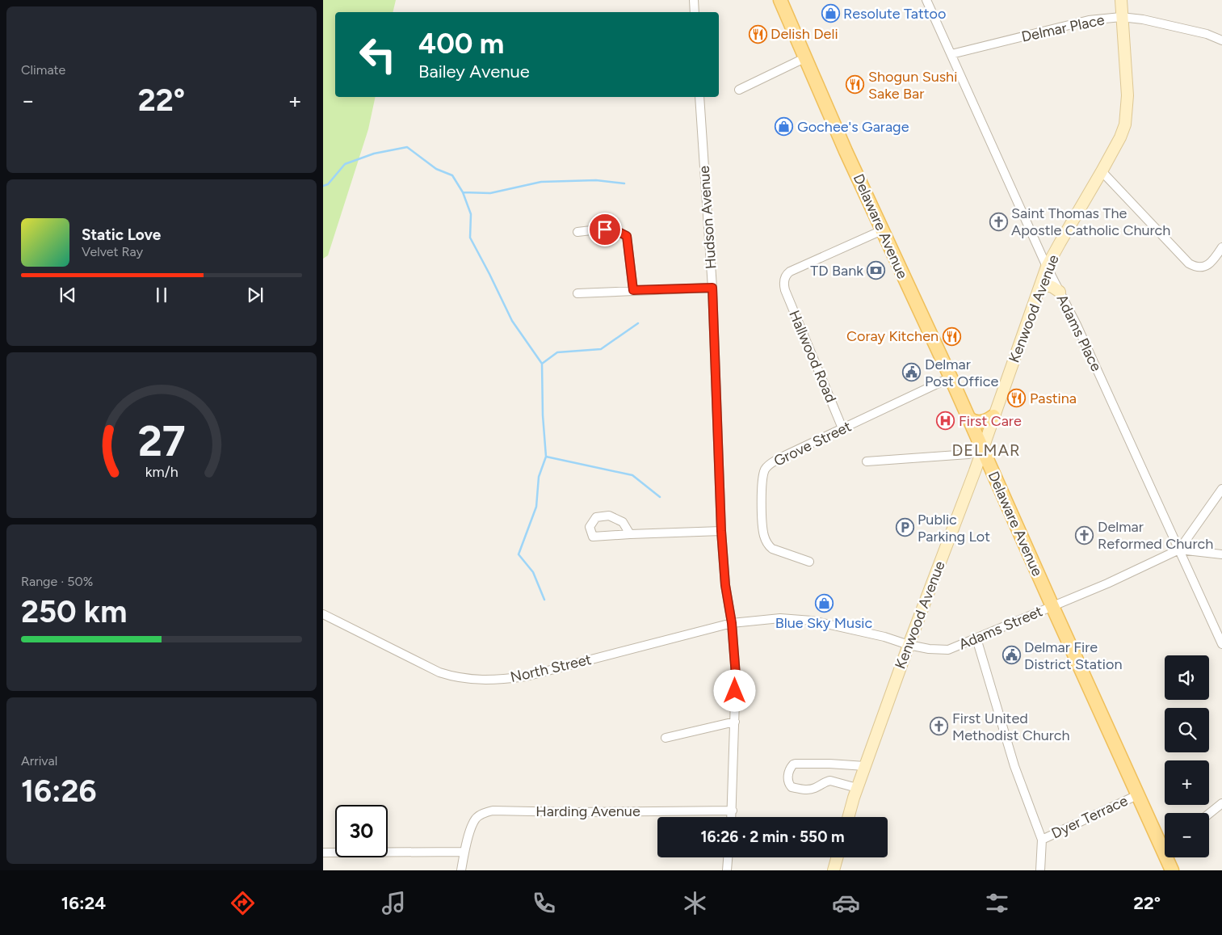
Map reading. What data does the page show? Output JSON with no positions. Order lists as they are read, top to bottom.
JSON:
{
  "streets": {
    "main road": ["Delaware Avenue"],
    "street": [
      "Delmar Place",
      "Hudson Avenue",
      "Kenwood Avenue",
      "Adams Place",
      "Hallwood Road",
      "Grove Street",
      "Adams Street",
      "North Street",
      "Harding Avenue",
      "Dyer Terrace"
    ]
  },
  "crossings": [
    ["Delmar Place", "Kenwood Avenue"],
    ["Delmar Place", "Adams Place"],
    ["Hudson Avenue", "Adams Street"],
    ["Hudson Avenue", "North Street"],
    ["Hudson Avenue", "Harding Avenue"],
    ["Delaware Avenue", "Kenwood Avenue"],
    ["Delaware Avenue", "Hallwood Road"],
    ["Delaware Avenue", "Grove Street"],
    ["Delaware Avenue", "Adams Street"],
    ["Delaware Avenue", "Dyer Terrace"],
    ["Kenwood Avenue", "Adams Place"],
    ["Kenwood Avenue", "Adams Street"],
    ["Adams Place", "Adams Street"],
    ["Hallwood Road", "Grove Street"],
    ["Adams Street", "North Street"]
  ],
  "districts": ["DELMAR"],
  "places": {
    "shop": ["Resolute Tattoo", "Gochee's Garage", "Blue Sky Music"],
    "restaurant": [
      "Delish Deli",
      "Shogun Sushi Sake Bar",
      "Coray Kitchen",
      "Pastina"
    ],
    "church": ["Saint Thomas The Apostle Catholic Church", "Delmar Reformed Church", "First United Methodist Church"],
    "bank": ["TD Bank"],
    "public building": ["Delmar Post Office", "Delmar Fire District Station"],
    "hospital": ["First Care"],
    "parking": ["Public Parking Lot"]
  },
  "page": {
    "tile": [
      "Climate",
      ["Range · 50%", "250 km"],
      ["Arrival", "16:26"]
    ],
    "turn": ["400 m", "Bailey Avenue"],
    "heat": ["−", "22°", "+"],
    "song": ["Static Love", "Velvet Ray"],
    "map_buttons": ["+", "−"],
    "limit": "30",
    "trip": "16:26 · 2 min · 550 m",
    "tabs": ["16:24", "22°"],
    "gauge": ["27", "km/h"]
  }
}
